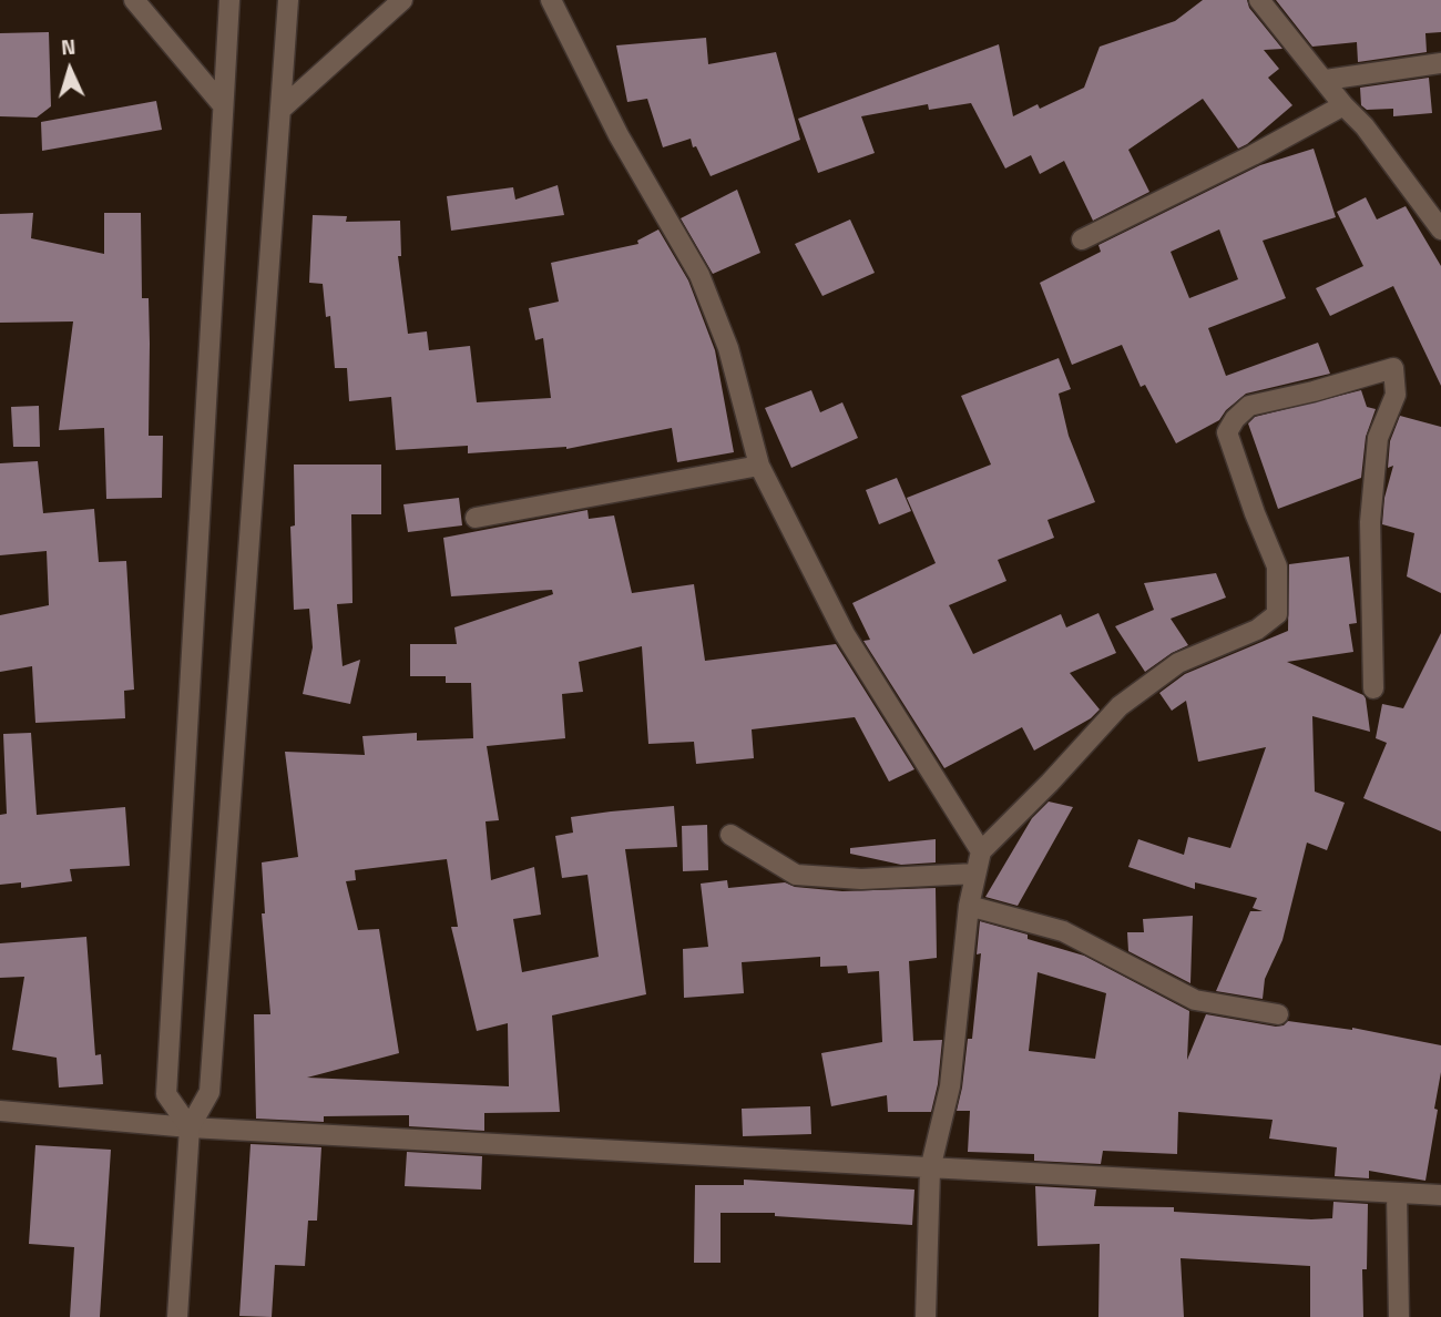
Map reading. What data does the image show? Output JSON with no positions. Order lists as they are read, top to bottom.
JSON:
{
  "north": "top"
}
